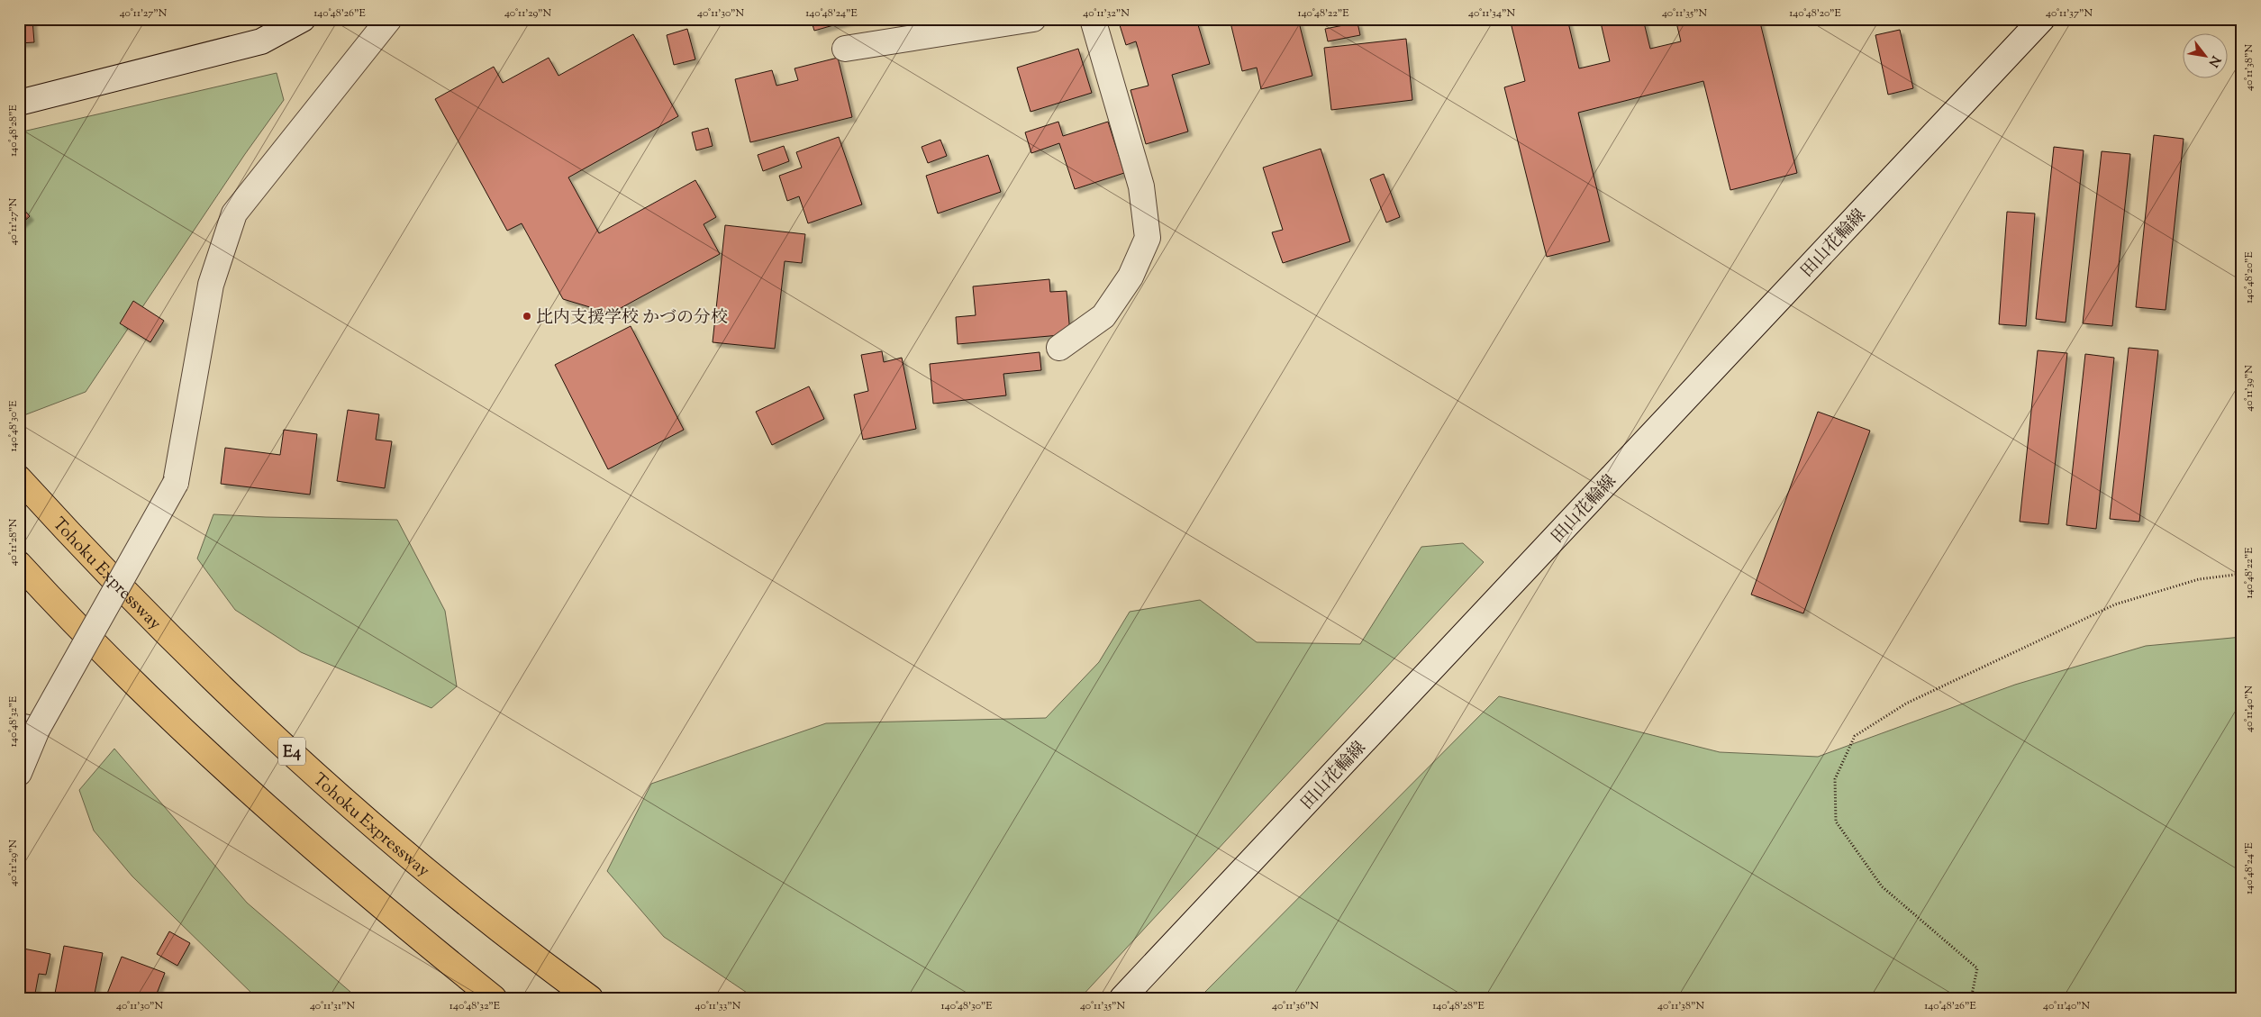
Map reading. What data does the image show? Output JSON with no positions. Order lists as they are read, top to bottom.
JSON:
{
  "streets": {
    "highway": ["Tohoku Expressway", "E4"],
    "street": ["田山花輪線"]
  },
  "places": ["比内支援学校 かづの分校"],
  "north": "bottom right",
  "coordinates": [
    "40°11'27\"N",
    "140°48'26\"E",
    "40°11'29\"N",
    "40°11'30\"N",
    "140°48'24\"E",
    "40°11'32\"N",
    "140°48'22\"E",
    "40°11'34\"N",
    "40°11'35\"N",
    "140°48'20\"E",
    "40°11'37\"N",
    "40°11'38\"N",
    "140°48'28\"E",
    "40°11'39\"N",
    "140°48'30\"E",
    "40°11'28\"N",
    "40°11'40\"N",
    "140°48'32\"E",
    "40°11'31\"N",
    "40°11'33\"N",
    "40°11'36\"N"
  ]
}
